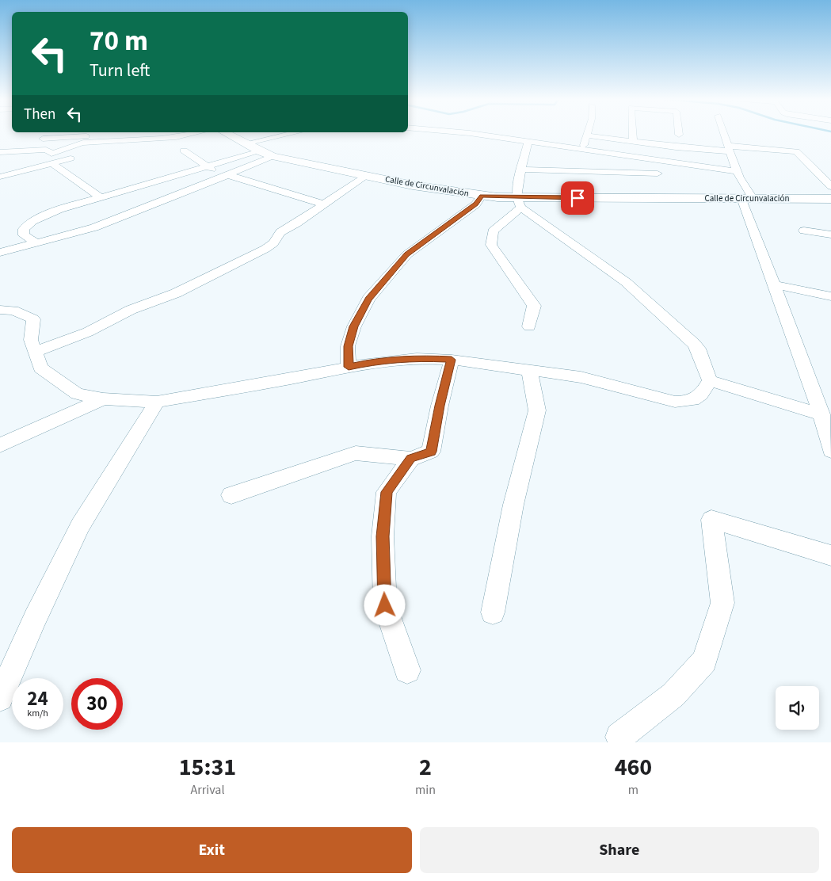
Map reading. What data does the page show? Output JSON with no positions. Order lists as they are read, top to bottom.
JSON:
{
  "streets": {
    "street": ["Calle de Circunvalación"]
  },
  "page": {
    "turn": ["70 m", "Turn left"],
    "then": "Then",
    "speed": "24 km/h",
    "limit": "30",
    "eta": [
      "15:31",
      "Arrival",
      "2",
      "min",
      "460",
      "m"
    ],
    "buttons": ["Exit", "Share"]
  }
}
